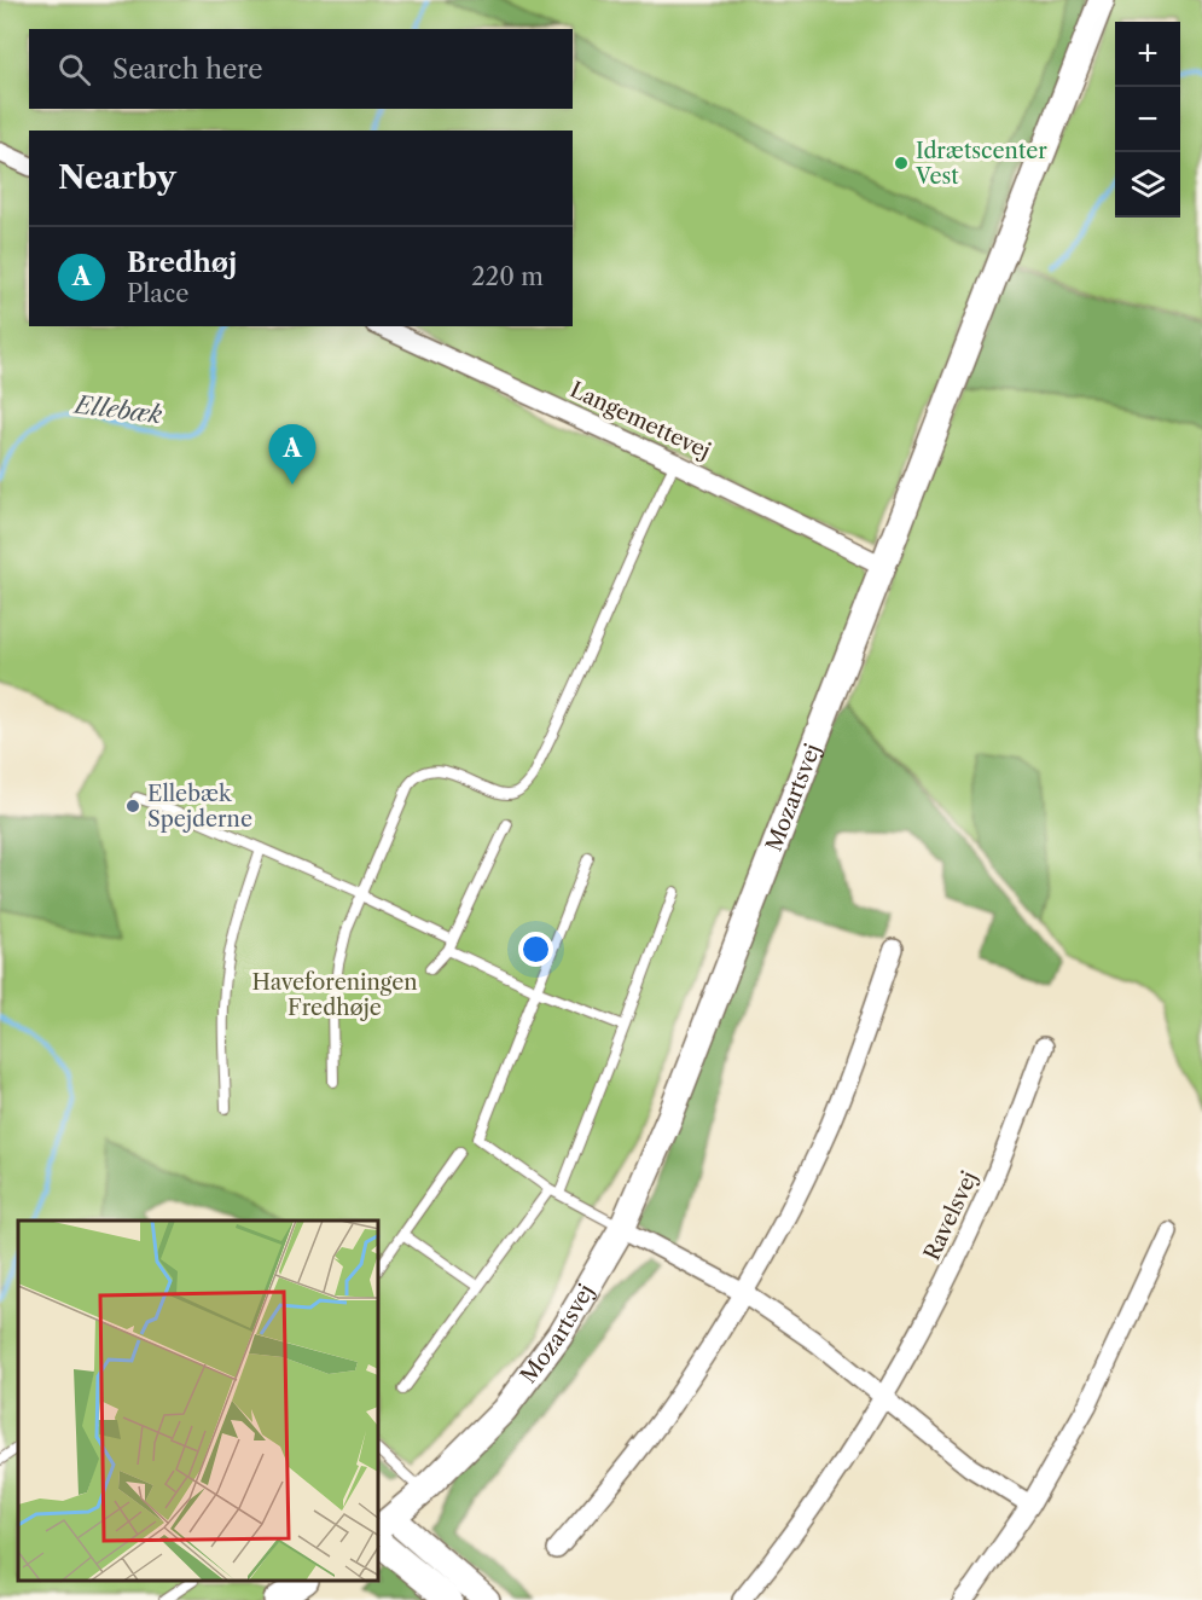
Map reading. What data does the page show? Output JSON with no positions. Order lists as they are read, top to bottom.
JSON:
{
  "streets": {
    "street": ["Langemettevej", "Mozartsvej", "Ravelsvej"]
  },
  "crossings": [
    ["Langemettevej", "Mozartsvej"]
  ],
  "water": ["Ellebæk"],
  "parks": ["Haveforeningen Fredhøje"],
  "places": ["Idrætscenter Vest", "Ellebæk Spejderne"],
  "page": {
    "map_buttons": ["+", "−"],
    "search": "Search here",
    "heading": "Nearby",
    "list": [
      {
        "mark": "A",
        "name": "Bredhøj",
        "note": "Place",
        "value": "220 m"
      }
    ],
    "pins": "A"
  }
}
